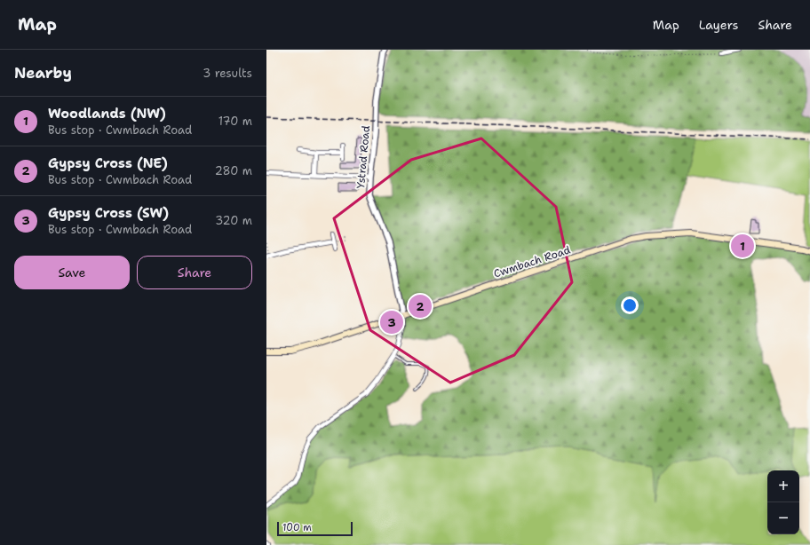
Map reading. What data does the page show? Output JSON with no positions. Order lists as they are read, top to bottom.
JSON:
{
  "streets": {
    "main road": ["Cwmbach Road"],
    "street": ["Ystrad Road"]
  },
  "crossings": [
    ["Ystrad Road", "Cwmbach Road"]
  ],
  "scale_bar": "100 m",
  "page": {
    "header": "Map",
    "nav": ["Map", "Layers", "Share"],
    "heading": ["Nearby", "3 results"],
    "list": [
      {
        "mark": "1",
        "name": "Woodlands (NW)",
        "note": "Bus stop · Cwmbach Road",
        "value": "170 m"
      },
      {
        "mark": "2",
        "name": "Gypsy Cross (NE)",
        "note": "Bus stop · Cwmbach Road",
        "value": "280 m"
      },
      {
        "mark": "3",
        "name": "Gypsy Cross (SW)",
        "note": "Bus stop · Cwmbach Road",
        "value": "320 m"
      }
    ],
    "pins": ["1", "2", "3"],
    "buttons": ["Save", "Share"],
    "map_buttons": ["+", "−"],
    "scale": "100 m"
  }
}
